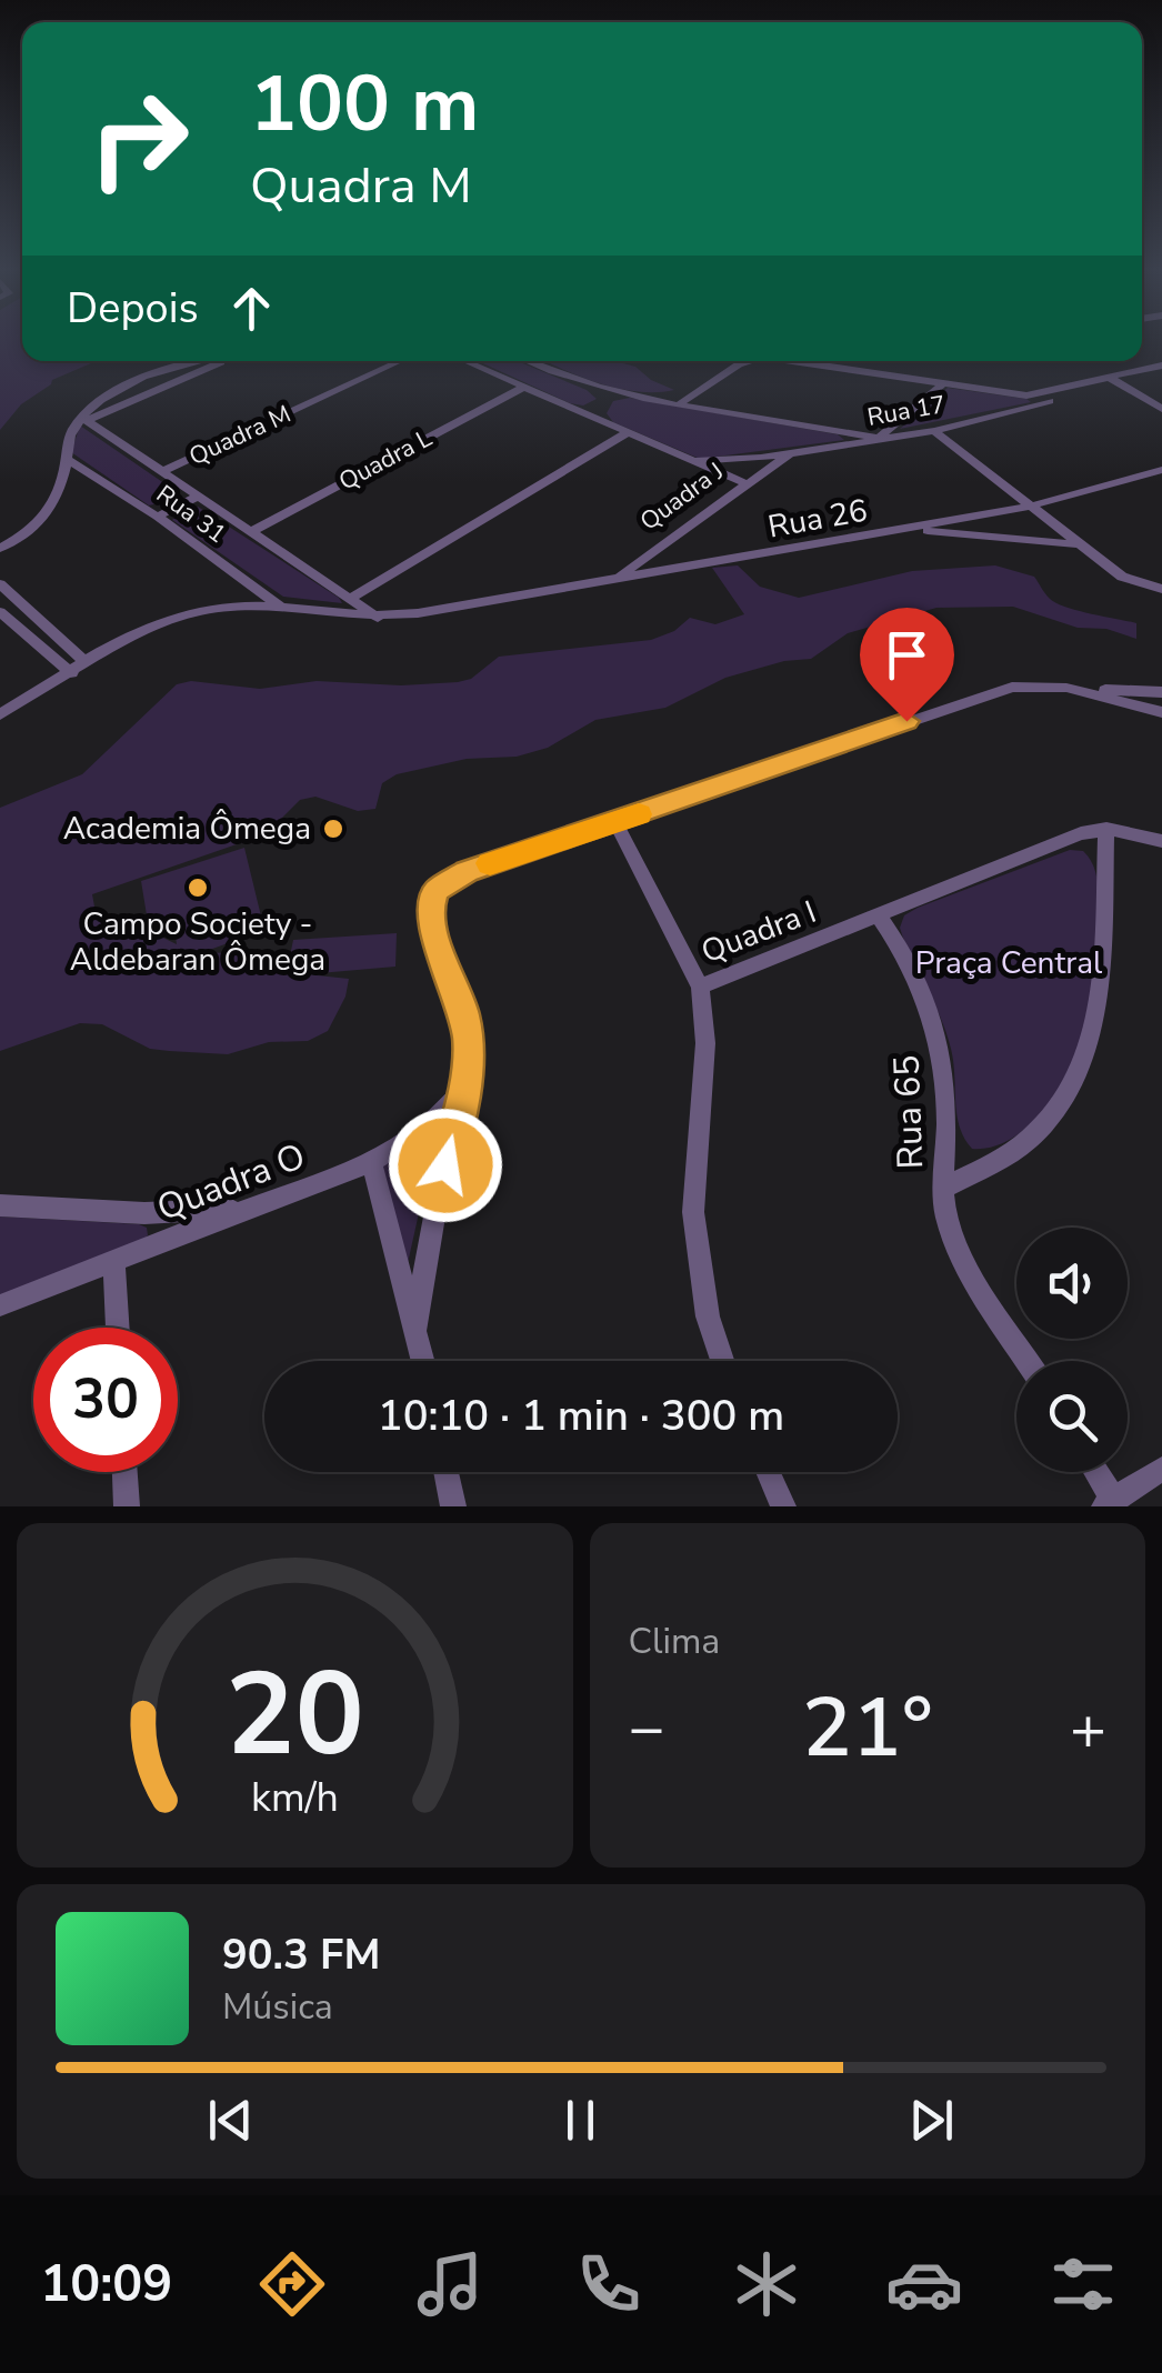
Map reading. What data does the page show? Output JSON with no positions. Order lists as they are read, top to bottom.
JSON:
{
  "streets": {
    "street": [
      "Rua 17",
      "Quadra M",
      "Quadra L",
      "Quadra J",
      "Rua 31",
      "Rua 26",
      "Quadra I",
      "Rua 65",
      "Quadra O"
    ]
  },
  "crossings": [
    ["Rua 17", "Quadra J"],
    ["Quadra M", "Quadra L"],
    ["Quadra J", "Rua 26"],
    ["Quadra I", "Rua 65"]
  ],
  "parks": ["Praça Central"],
  "places": ["Academia Ômega", "Campo Society - Aldebaran Ômega"],
  "page": {
    "turn": ["100 m", "Quadra M"],
    "then": "Depois",
    "limit": "30",
    "trip": "10:10 · 1 min · 300 m",
    "tile": "Clima",
    "heat": ["−", "21°", "+"],
    "song": ["90.3 FM", "Música"],
    "tabs": "10:09",
    "gauge": ["20", "km/h"]
  }
}
